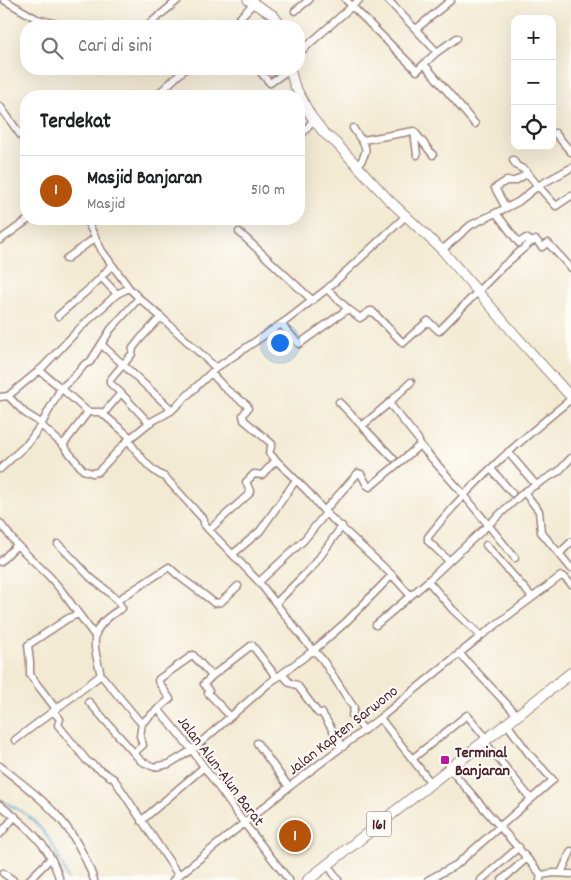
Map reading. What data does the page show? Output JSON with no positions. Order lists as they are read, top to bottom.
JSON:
{
  "streets": {
    "main road": ["161"],
    "street": ["Jalan Kapten Sarwono", "Jalan Alun-Alun Barat"]
  },
  "crossings": [
    ["Jalan Kapten Sarwono", "Jalan Alun-Alun Barat"]
  ],
  "places": {
    "transit": ["Terminal Banjaran"]
  },
  "page": {
    "map_buttons": ["+", "−"],
    "search": "Cari di sini",
    "heading": "Terdekat",
    "list": [
      {
        "mark": "1",
        "name": "Masjid Banjaran",
        "note": "Masjid",
        "value": "510 m"
      }
    ],
    "pins": "1"
  }
}
